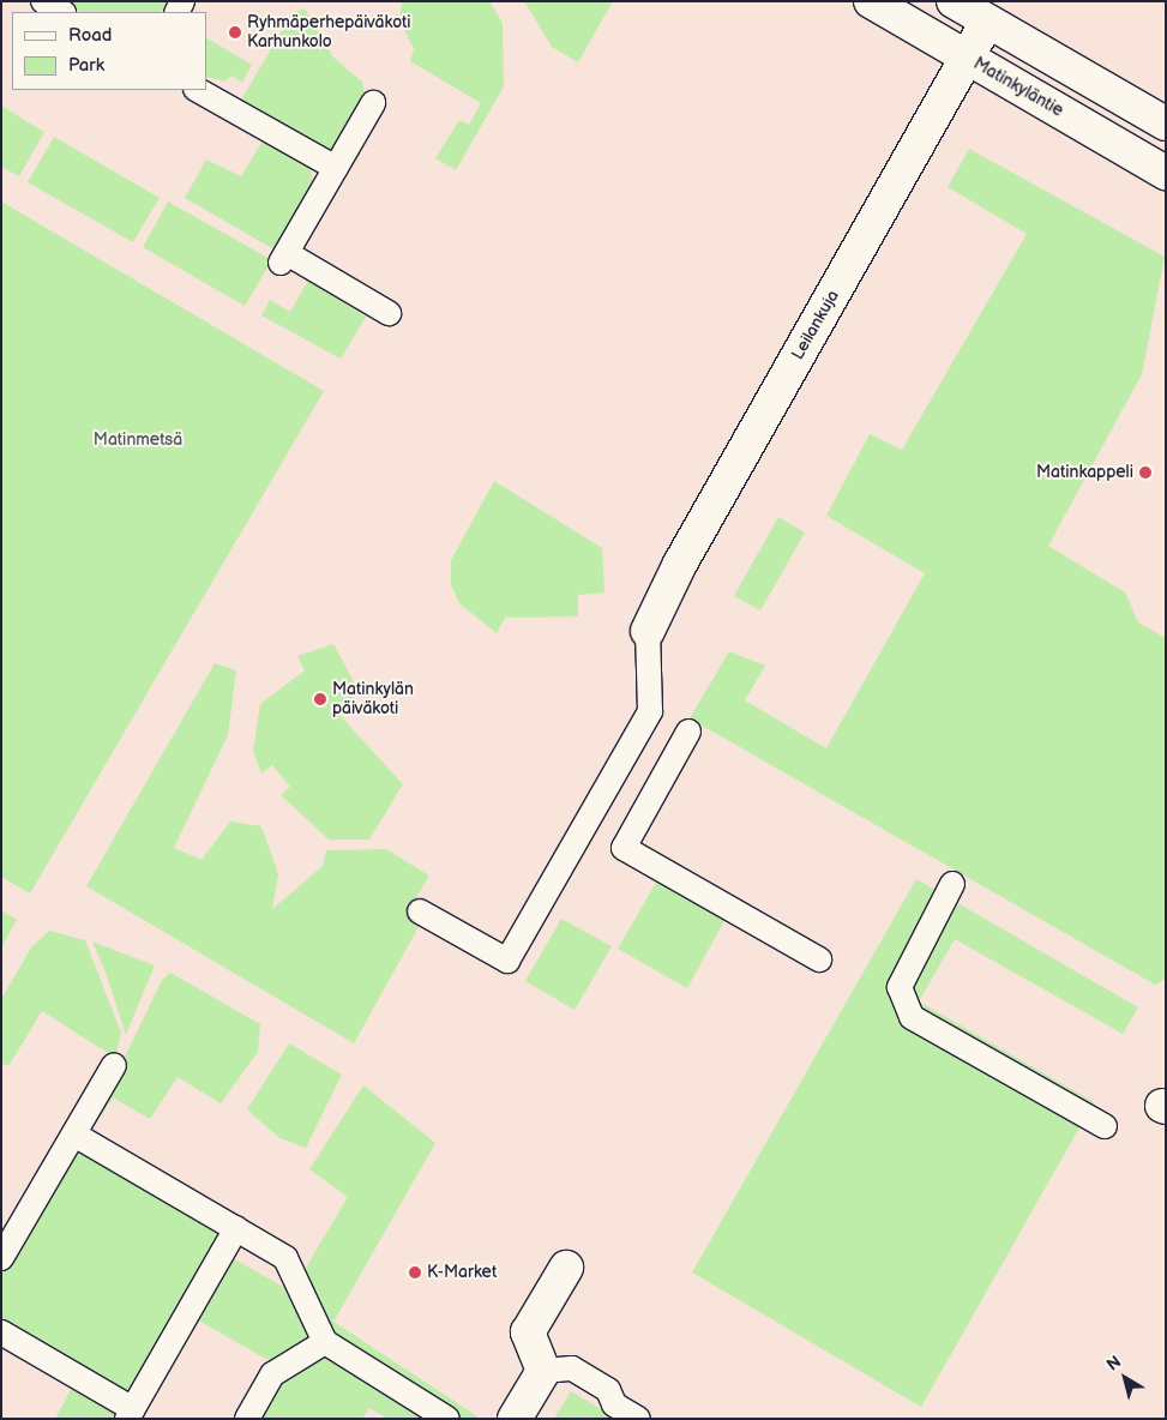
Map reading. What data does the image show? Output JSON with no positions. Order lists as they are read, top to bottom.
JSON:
{
  "streets": {
    "street": ["Matinkyläntie", "Leilankuja"]
  },
  "crossings": [
    ["Matinkyläntie", "Leilankuja"]
  ],
  "parks": ["Matinmetsä"],
  "places": [
    "Ryhmäperhepäiväkoti Karhunkolo",
    "Matinkappeli",
    "Matinkylän päiväkoti",
    "K-Market"
  ],
  "legend": ["Road", "Park"],
  "north": "top left"
}
